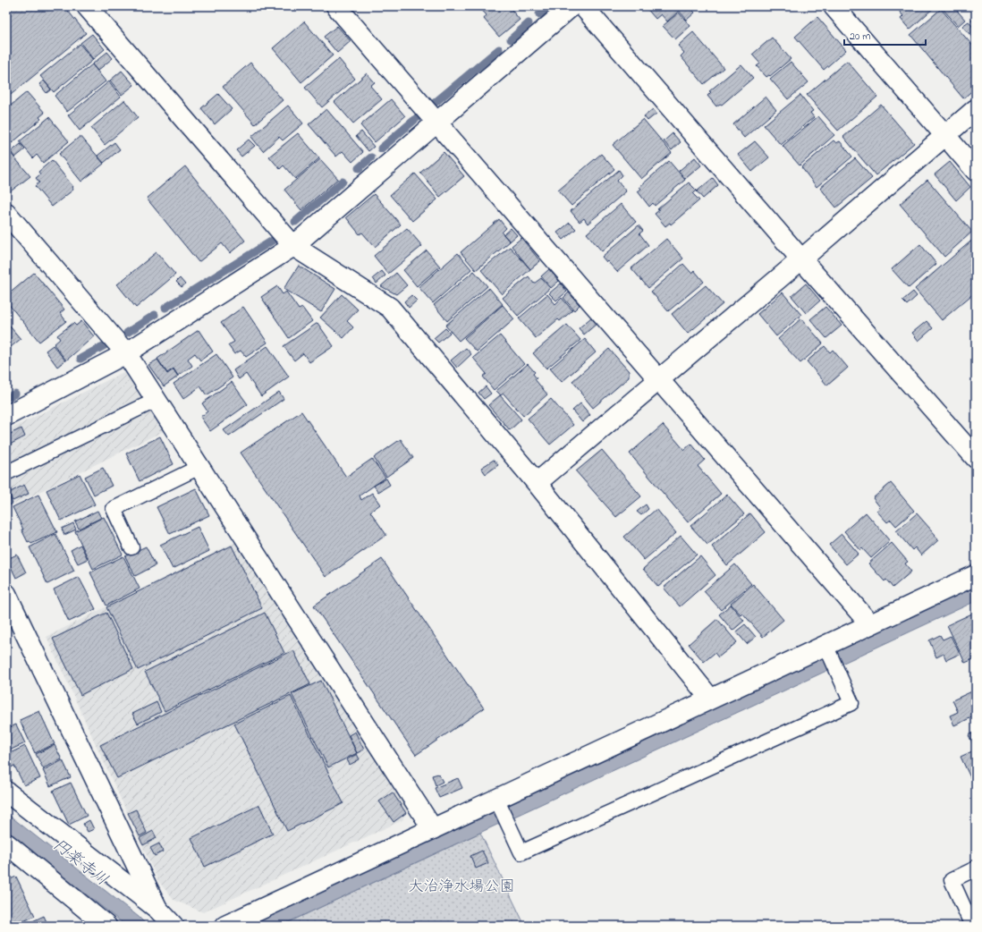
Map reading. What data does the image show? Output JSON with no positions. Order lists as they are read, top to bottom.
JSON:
{
  "water": ["円楽寺川"],
  "parks": ["大治浄水場公園"],
  "scale_bar": "20 m"
}
